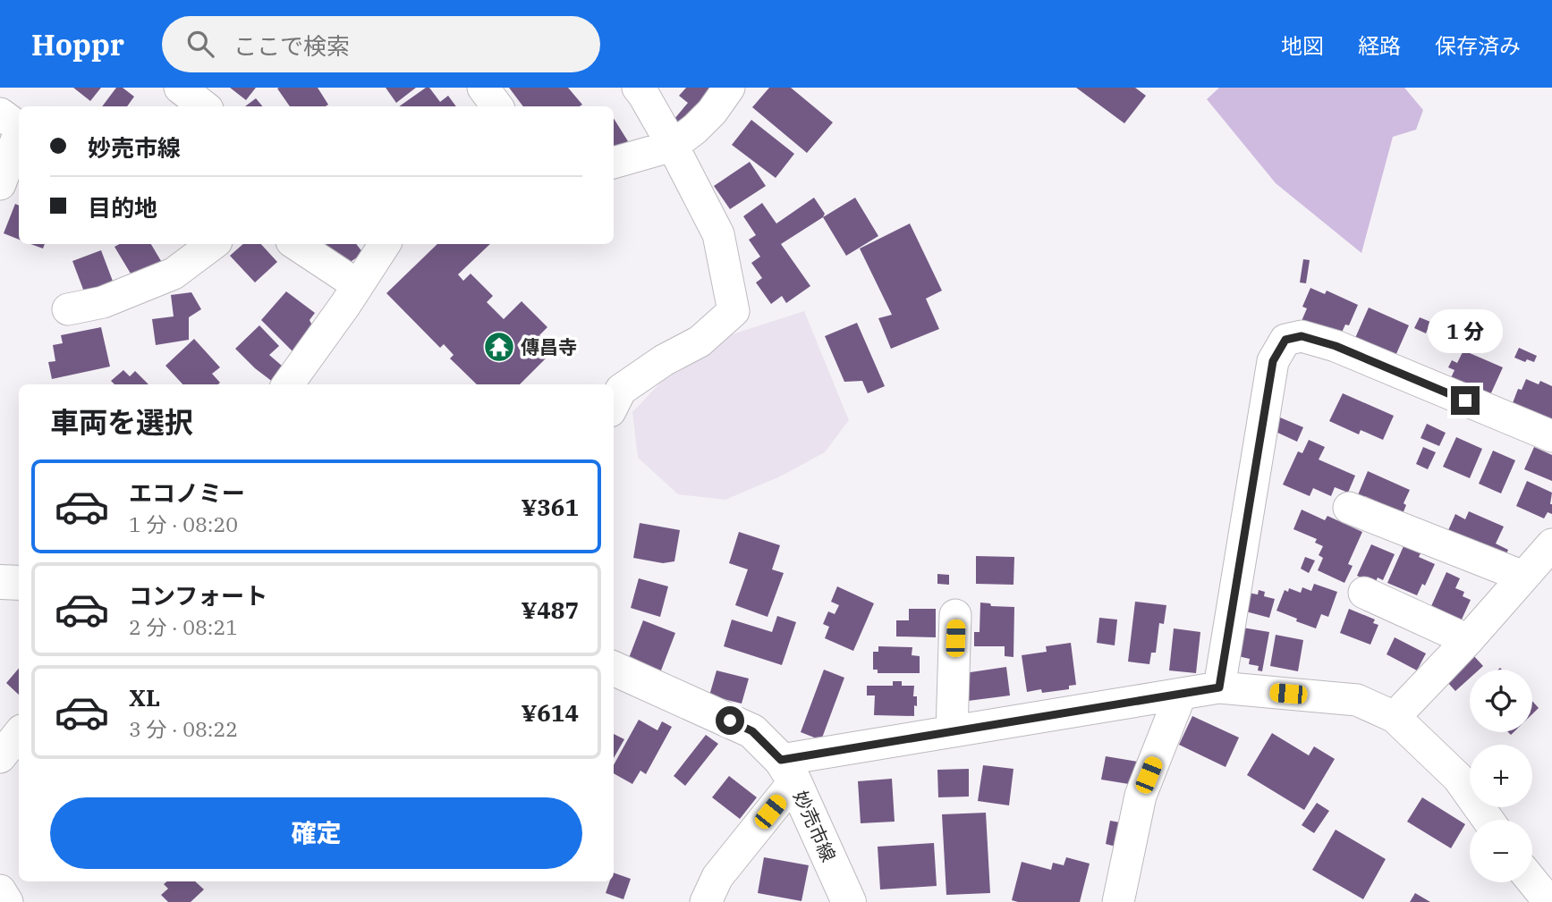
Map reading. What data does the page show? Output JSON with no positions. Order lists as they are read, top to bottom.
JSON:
{
  "streets": {
    "main road": ["妙売市線"]
  },
  "places": {
    "temple": ["傳昌寺"]
  },
  "page": {
    "header": "Hoppr",
    "search": "ここで検索",
    "nav": ["地図", "経路", "保存済み"],
    "banner": ["妙売市線", "目的地"],
    "bubble": "1 分",
    "heading": "車両を選択",
    "list": [
      {
        "name": "エコノミー",
        "note": "1 分 · 08:20",
        "value": "¥361"
      },
      {
        "name": "コンフォート",
        "note": "2 分 · 08:21",
        "value": "¥487"
      },
      {
        "name": "XL",
        "note": "3 分 · 08:22",
        "value": "¥614"
      }
    ],
    "map_buttons": ["+", "−"],
    "buttons": "確定"
  }
}
